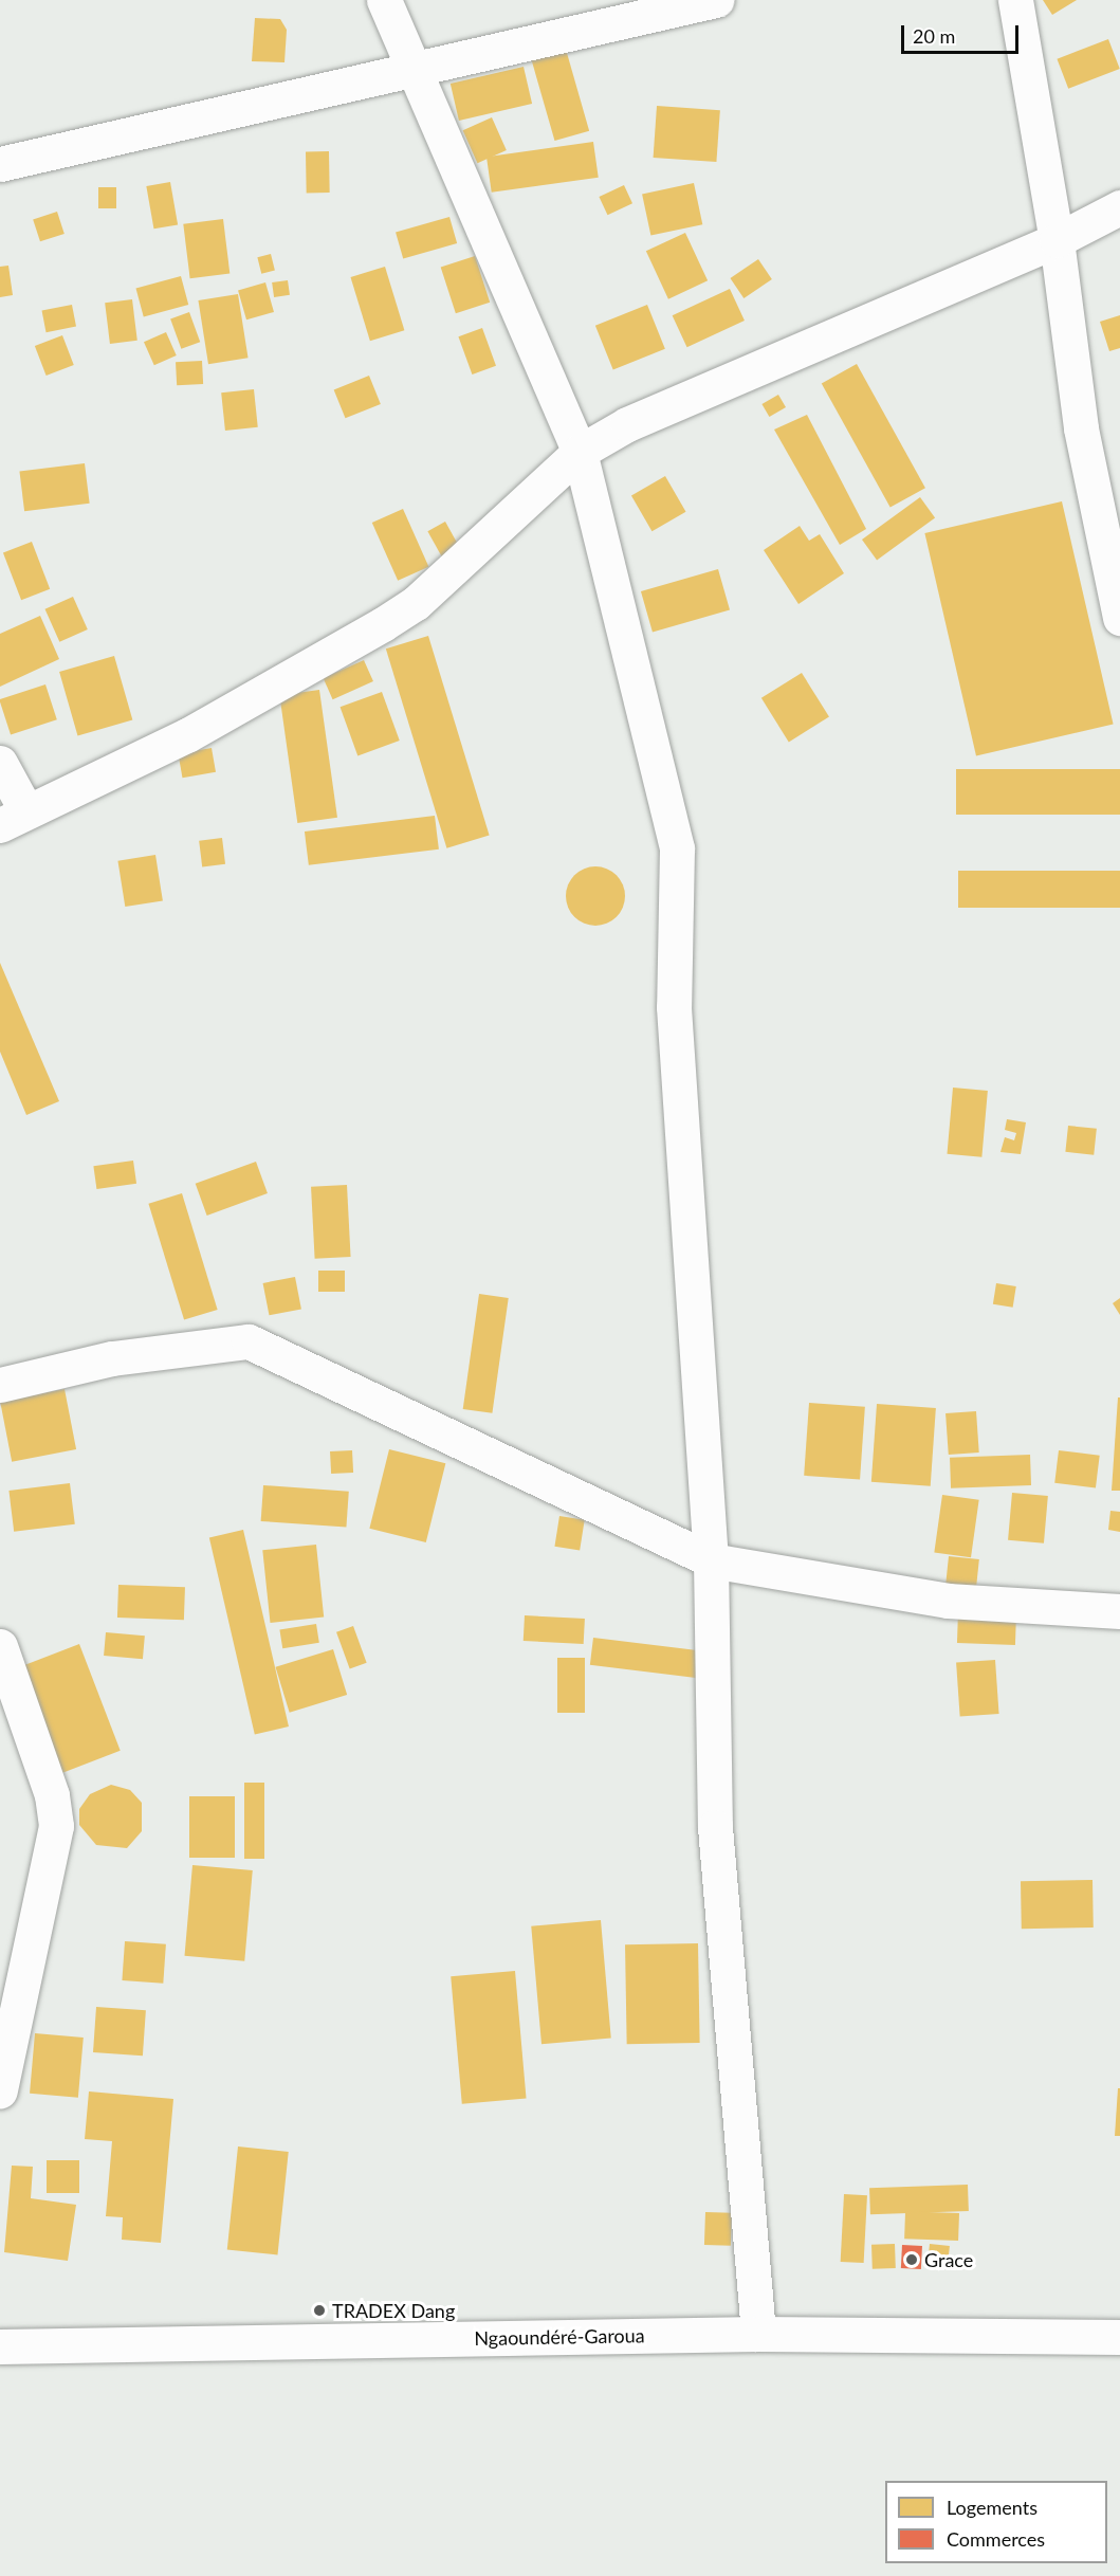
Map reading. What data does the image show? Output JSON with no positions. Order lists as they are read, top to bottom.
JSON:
{
  "streets": {
    "main road": ["Ngaoundéré-Garoua"]
  },
  "places": ["Grace", "TRADEX Dang"],
  "legend": ["Logements", "Commerces"],
  "scale_bar": "20 m"
}
